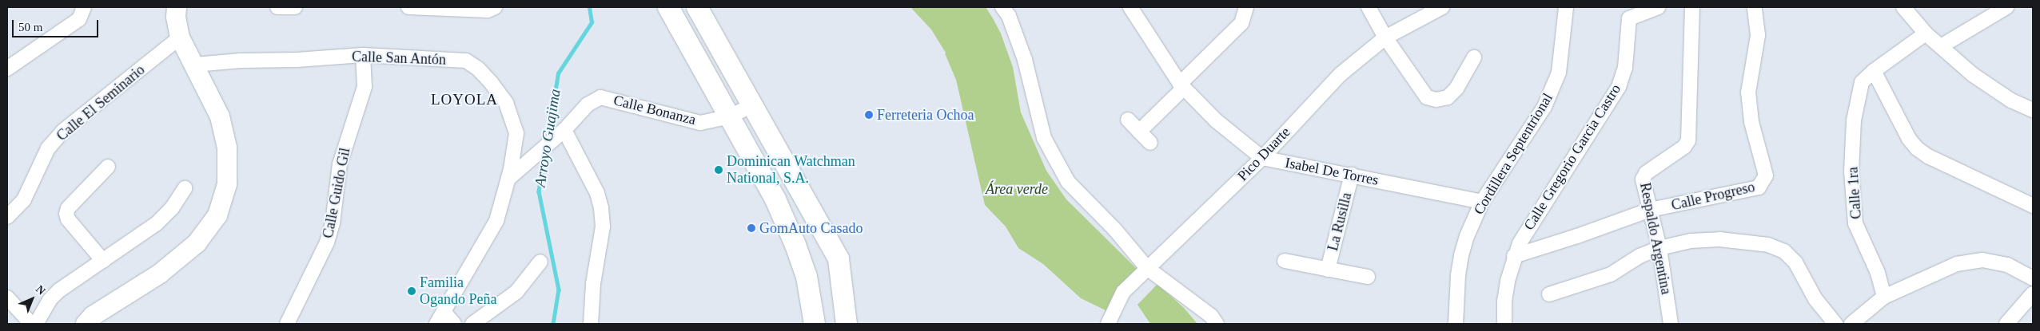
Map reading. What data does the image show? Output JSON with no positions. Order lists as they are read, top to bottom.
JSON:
{
  "streets": {
    "street": [
      "Calle San Antón",
      "Calle El Seminario",
      "Calle Bonanza",
      "Pico Duarte",
      "Cordillera Septentrional",
      "Calle Gregorio Garcia Castro",
      "Isabel De Torres",
      "Calle Guido Gil",
      "Calle 1ra",
      "Calle Progreso",
      "La Rusilla",
      "Respaldo Argentina"
    ]
  },
  "crossings": [
    ["Calle San Antón", "Calle Bonanza"],
    ["Calle San Antón", "Calle Guido Gil"],
    ["Pico Duarte", "Isabel De Torres"],
    ["Cordillera Septentrional", "Isabel De Torres"],
    ["Calle Gregorio Garcia Castro", "Calle Progreso"],
    ["Isabel De Torres", "La Rusilla"],
    ["Calle Progreso", "Respaldo Argentina"]
  ],
  "districts": ["LOYOLA"],
  "water": ["Arroyo Guajima"],
  "parks": ["Área verde"],
  "places": [
    "Ferreteria Ochoa",
    "Dominican Watchman National, S.A.",
    "GomAuto Casado",
    "Familia Ogando Peña"
  ],
  "scale_bar": "50 m",
  "north": "top right"
}
